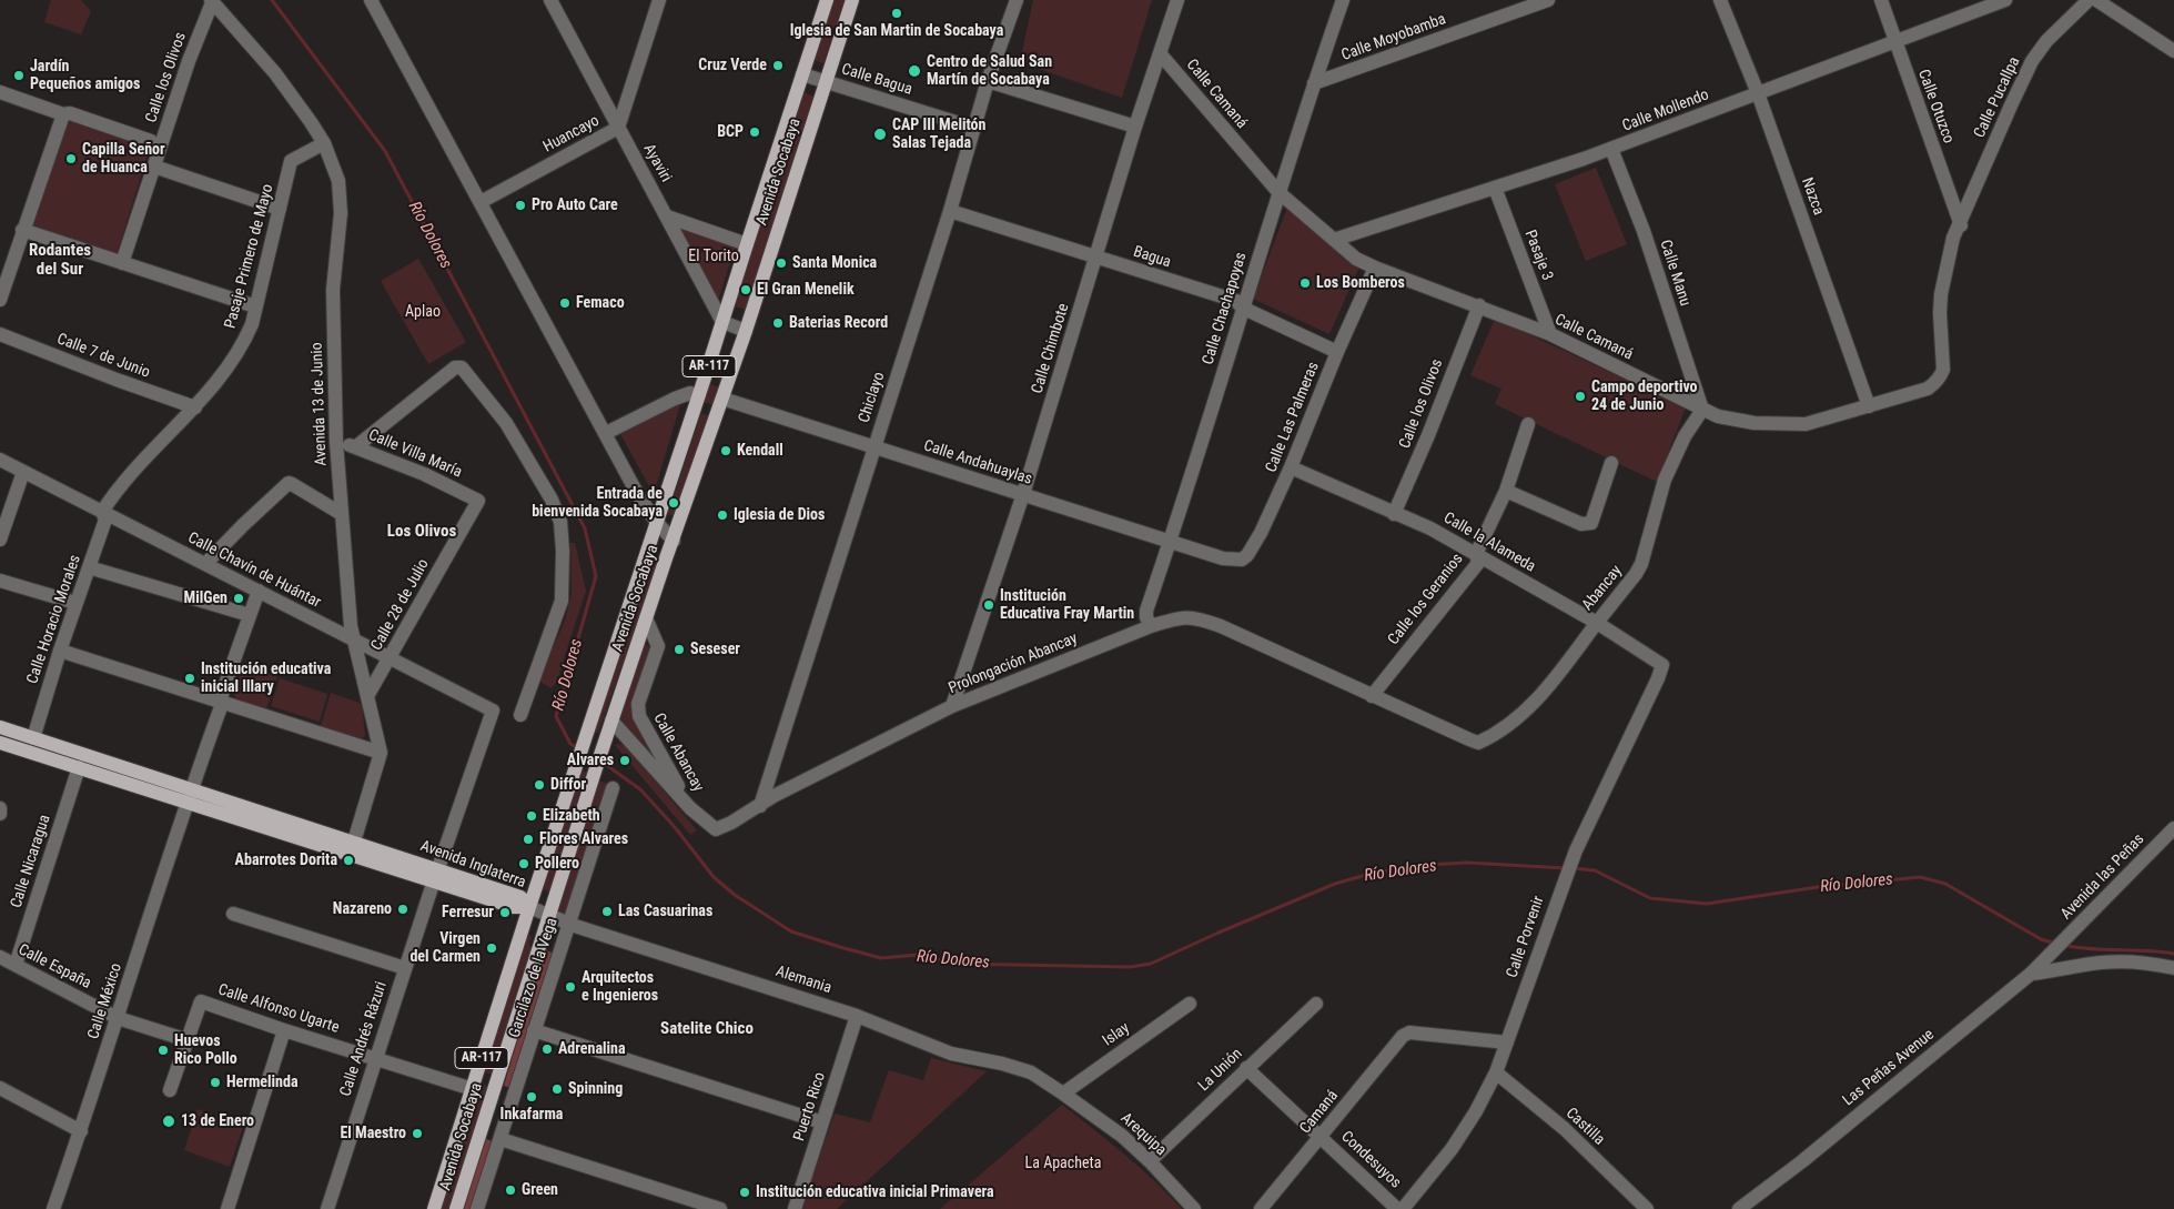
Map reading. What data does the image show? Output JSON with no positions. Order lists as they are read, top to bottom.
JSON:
{
  "streets": {
    "main road": ["Avenida Socabaya", "AR-117", "Avenida Inglaterra"],
    "street": [
      "Calle Moyobamba",
      "Calle los Olivos",
      "Calle Bagua",
      "Calle Camaná",
      "Calle Pucallpa",
      "Calle Otuzco",
      "Calle Mollendo",
      "Huancayo",
      "Ayaviri",
      "Nazca",
      "Pasaje 3",
      "Pasaje Primero de Mayo",
      "Bagua",
      "Calle Manu",
      "Calle Chachapoyas",
      "Calle Chimbote",
      "Calle 7 de Junio",
      "Chiclayo",
      "Avenida 13 de Junio",
      "Calle Las Palmeras",
      "Calle Villa María",
      "Calle Andahuaylas",
      "Calle la Alameda",
      "Calle Chavín de Huántar",
      "Abancay",
      "Calle los Geranios",
      "Calle 28 de Julio",
      "Calle Horacio Morales",
      "Prolongación Abancay",
      "Calle Abancay",
      "Calle Nicaragua",
      "Avenida las Peñas",
      "Calle Porvenir",
      "Calle España",
      "Garcilazo de la Vega",
      "Alemania",
      "Calle México",
      "Calle Alfonso Ugarte",
      "Islay",
      "Calle Andrés Rázuri",
      "Las Peñas Avenue",
      "La Unión",
      "Puerto Rico",
      "Camaná",
      "Castilla",
      "Arequipa",
      "Condesuyos"
    ]
  },
  "crossings": [
    ["Calle Moyobamba", "Calle Chachapoyas"],
    ["Calle los Olivos", "Calle Camaná"],
    ["Calle los Olivos", "Avenida 13 de Junio"],
    ["Calle los Olivos", "Calle la Alameda"],
    ["Calle Bagua", "Avenida Socabaya"],
    ["Calle Bagua", "Chiclayo"],
    ["Calle Camaná", "Calle Pucallpa"],
    ["Calle Camaná", "Calle Otuzco"],
    ["Calle Camaná", "Calle Mollendo"],
    ["Calle Camaná", "Nazca"],
    ["Calle Camaná", "Pasaje 3"],
    ["Calle Camaná", "Calle Manu"],
    ["Calle Camaná", "Calle Chachapoyas"],
    ["Calle Camaná", "Calle Chimbote"],
    ["Calle Camaná", "Calle Las Palmeras"],
    ["Calle Camaná", "Abancay"],
    ["Calle Pucallpa", "Calle Otuzco"],
    ["Calle Otuzco", "Calle Mollendo"],
    ["Calle Mollendo", "Nazca"],
    ["Calle Mollendo", "Pasaje 3"],
    ["Calle Mollendo", "Calle Manu"],
    ["Huancayo", "Ayaviri"],
    ["Ayaviri", "Avenida Socabaya"],
    ["Avenida Socabaya", "Calle Andahuaylas"],
    ["Avenida Socabaya", "Prolongación Abancay"],
    ["Avenida Socabaya", "Calle Abancay"],
    ["Avenida Socabaya", "Avenida Inglaterra"],
    ["Avenida Socabaya", "Alemania"],
    ["Avenida Socabaya", "Calle Alfonso Ugarte"],
    ["Pasaje Primero de Mayo", "Calle 7 de Junio"],
    ["Pasaje Primero de Mayo", "Avenida 13 de Junio"],
    ["Pasaje Primero de Mayo", "Calle Chavín de Huántar"],
    ["Pasaje Primero de Mayo", "Calle Horacio Morales"],
    ["Bagua", "Calle Chachapoyas"],
    ["Bagua", "Calle Chimbote"],
    ["Bagua", "Chiclayo"],
    ["Bagua", "Calle Las Palmeras"],
    ["Calle Manu", "Abancay"],
    ["Calle Chachapoyas", "Calle Andahuaylas"],
    ["Calle Chachapoyas", "Prolongación Abancay"],
    ["Calle Chimbote", "Calle Andahuaylas"],
    ["Calle Chimbote", "Prolongación Abancay"],
    ["Chiclayo", "Calle Andahuaylas"],
    ["Chiclayo", "Prolongación Abancay"],
    ["Avenida 13 de Junio", "Calle Villa María"],
    ["Avenida 13 de Junio", "Calle Chavín de Huántar"],
    ["Avenida 13 de Junio", "Calle 28 de Julio"],
    ["Calle Las Palmeras", "Calle Andahuaylas"],
    ["Calle Las Palmeras", "Calle la Alameda"],
    ["Calle Villa María", "Calle 28 de Julio"],
    ["Calle la Alameda", "Abancay"],
    ["Calle la Alameda", "Calle los Geranios"],
    ["Calle la Alameda", "Calle Porvenir"],
    ["Calle Chavín de Huántar", "Calle 28 de Julio"],
    ["Calle Chavín de Huántar", "Calle Horacio Morales"],
    ["Calle Chavín de Huántar", "Calle México"],
    ["Calle Chavín de Huántar", "Calle Andrés Rázuri"],
    ["Abancay", "Prolongación Abancay"],
    ["Calle los Geranios", "Prolongación Abancay"],
    ["Calle Horacio Morales", "Avenida Inglaterra"],
    ["Prolongación Abancay", "Calle Abancay"],
    ["Calle Nicaragua", "Avenida Inglaterra"],
    ["Calle Nicaragua", "Calle España"],
    ["Avenida Inglaterra", "Alemania"],
    ["Avenida Inglaterra", "Calle México"],
    ["Avenida Inglaterra", "Calle Andrés Rázuri"],
    ["Avenida las Peñas", "Las Peñas Avenue"],
    ["Calle Porvenir", "Camaná"],
    ["Calle Porvenir", "Castilla"],
    ["Calle España", "Calle México"],
    ["Calle España", "Calle Alfonso Ugarte"],
    ["Garcilazo de la Vega", "Alemania"],
    ["Alemania", "Islay"],
    ["Alemania", "Puerto Rico"],
    ["Alemania", "Arequipa"],
    ["Calle Alfonso Ugarte", "Calle Andrés Rázuri"],
    ["Islay", "Arequipa"],
    ["La Unión", "Arequipa"],
    ["La Unión", "Condesuyos"],
    ["Camaná", "Condesuyos"]
  ],
  "districts": ["Rodantes del Sur", "Los Olivos", "Satelite Chico"],
  "water": ["Río Dolores"],
  "parks": ["El Torito", "Aplao", "La Apacheta"],
  "places": [
    "Iglesia de San Martin de Socabaya",
    "Cruz Verde",
    "Centro de Salud San Martín de Socabaya",
    "Jardín Pequeños amigos",
    "BCP",
    "CAP III Melitón Salas Tejada",
    "Capilla Señor de Huanca",
    "Pro Auto Care",
    "Santa Monica",
    "Los Bomberos",
    "El Gran Menelik",
    "Femaco",
    "Baterias Record",
    "Campo deportivo 24 de Junio",
    "Kendall",
    "Entrada de bienvenida Socabaya",
    "Iglesia de Dios",
    "MilGen",
    "Institución Educativa Fray Martin",
    "Seseser",
    "Institución educativa inicial Illary",
    "Alvares",
    "Diffor",
    "Elizabeth",
    "Flores Alvares",
    "Abarrotes Dorita",
    "Pollero",
    "Nazareno",
    "Las Casuarinas",
    "Ferresur",
    "Virgen del Carmen",
    "Arquitectos e Ingenieros",
    "Adrenalina",
    "Huevos Rico Pollo",
    "Hermelinda",
    "Spinning",
    "Inkafarma",
    "13 de Enero",
    "El Maestro",
    "Green",
    "Institución educativa inicial Primavera"
  ]
}
